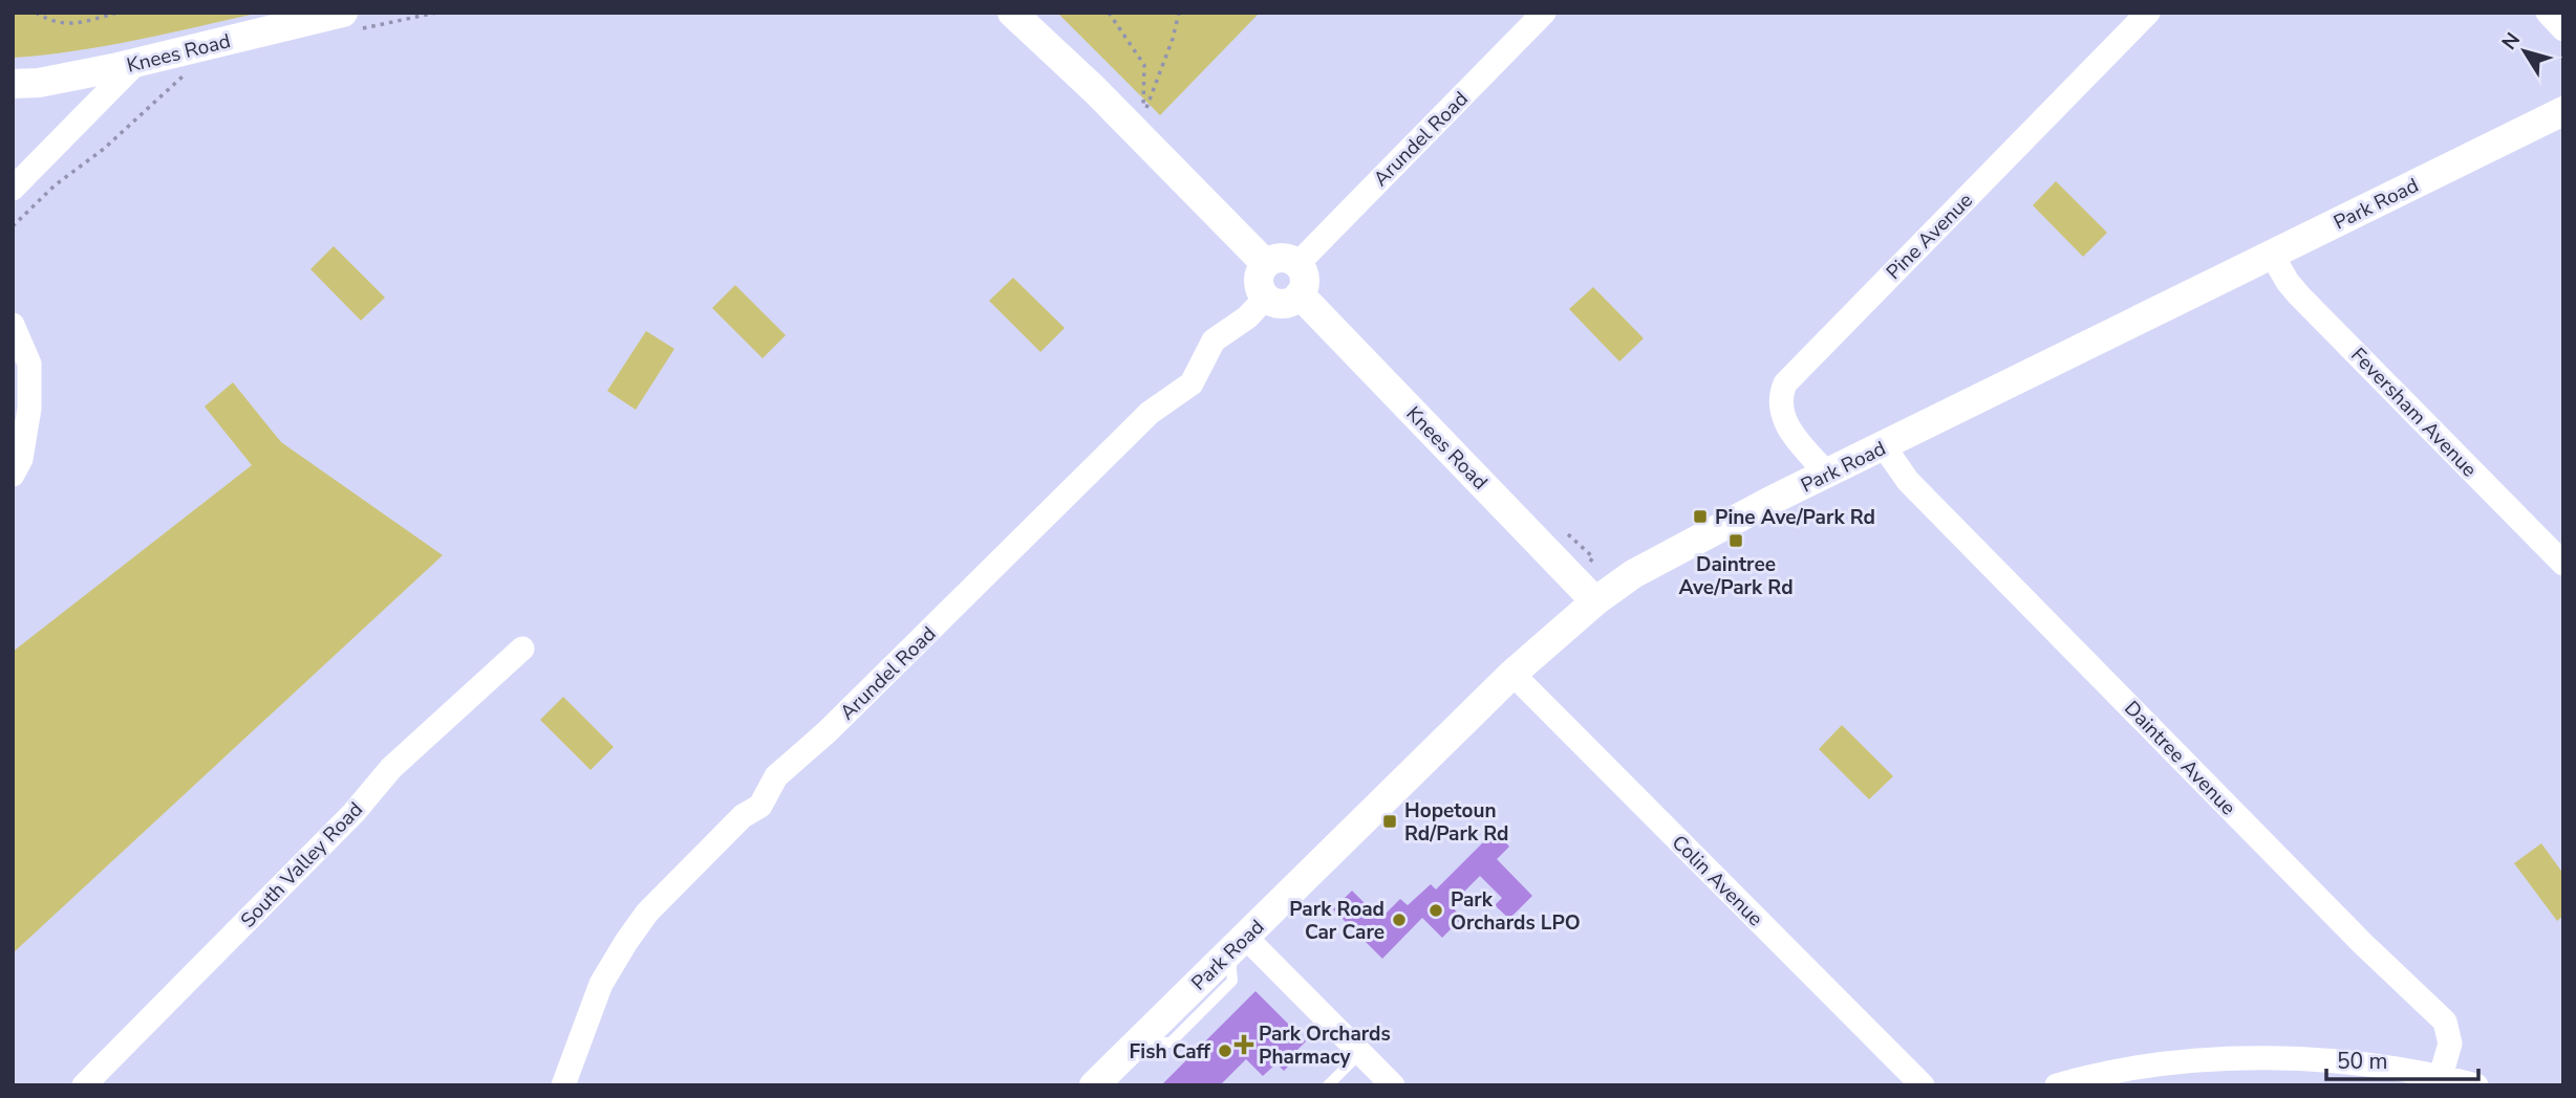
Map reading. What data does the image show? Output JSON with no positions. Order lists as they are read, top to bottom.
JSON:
{
  "streets": {
    "street": [
      "Knees Road",
      "Arundel Road",
      "Park Road",
      "Pine Avenue",
      "Feversham Avenue",
      "Daintree Avenue",
      "South Valley Road",
      "Colin Avenue"
    ]
  },
  "crossings": [
    ["Knees Road", "Arundel Road"],
    ["Knees Road", "Park Road"],
    ["Park Road", "Pine Avenue"],
    ["Park Road", "Feversham Avenue"],
    ["Park Road", "Daintree Avenue"],
    ["Park Road", "Colin Avenue"]
  ],
  "places": {
    "transit": ["Pine Ave/Park Rd", "Daintree Ave/Park Rd", "Hopetoun Rd/Park Rd"],
    "other": ["Park Orchards LPO", "Park Road Car Care", "Fish Caff"],
    "health": ["Park Orchards Pharmacy"]
  },
  "scale_bar": "50 m",
  "north": "top left"
}
